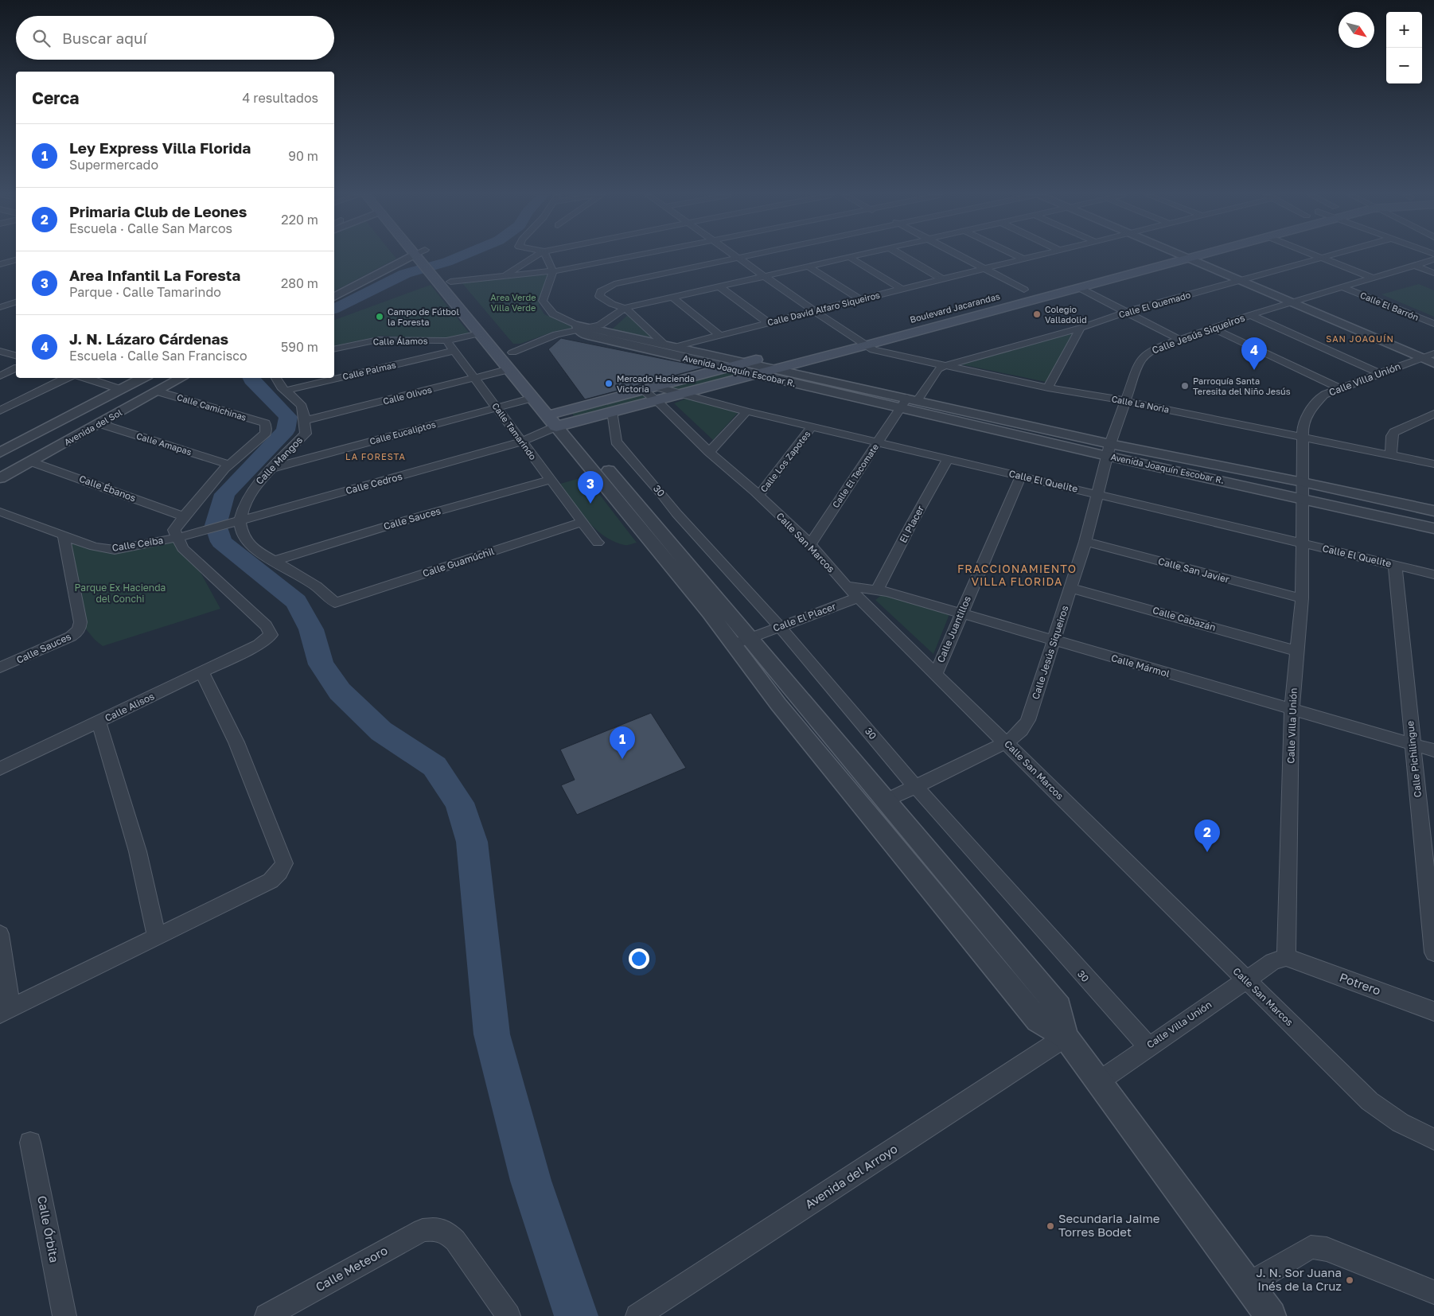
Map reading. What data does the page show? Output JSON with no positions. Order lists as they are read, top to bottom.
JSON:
{
  "streets": {
    "main road": ["Boulevard Jacarandas"],
    "street": [
      "Calle El Quemado",
      "Calle El Barrón",
      "Calle David Alfaro Siqueiros",
      "Calle Jesús Siqueiros",
      "Calle Álamos",
      "Calle Palmas",
      "Avenida Joaquín Escobar R.",
      "Calle Villa Unión",
      "Calle Olivos",
      "Calle La Noria",
      "Calle Camichinas",
      "Avenida del Sol",
      "Calle Tamarindo",
      "Calle Eucaliptos",
      "Calle Amapas",
      "Calle Mangos",
      "Calle Los Zapotes",
      "Calle El Tecomate",
      "Calle El Quelite",
      "Calle Cedros",
      "Calle Ébanos",
      "30",
      "Calle Sauces",
      "El Placer",
      "Calle San Marcos",
      "Calle Ceiba",
      "Calle Guamúchil",
      "Calle San Javier",
      "Calle El Placer",
      "Calle Cabazán",
      "Calle Juantillos",
      "Calle Mármol",
      "Calle Alisos",
      "Calle Pichilingue",
      "Potrero",
      "Avenida del Arroyo",
      "Calle Órbita",
      "Calle Meteoro"
    ]
  },
  "crossings": [
    ["Calle El Quemado", "Calle La Noria"],
    ["Calle El Barrón", "Calle Jesús Siqueiros"],
    ["Boulevard Jacarandas", "Avenida Joaquín Escobar R."],
    ["Boulevard Jacarandas", "Calle La Noria"],
    ["Boulevard Jacarandas", "Calle El Quelite"],
    ["Boulevard Jacarandas", "Calle Cedros"],
    ["Boulevard Jacarandas", "30"],
    ["Boulevard Jacarandas", "Calle San Marcos"],
    ["Calle David Alfaro Siqueiros", "Avenida Joaquín Escobar R."],
    ["Calle David Alfaro Siqueiros", "Calle La Noria"],
    ["Calle Jesús Siqueiros", "Avenida Joaquín Escobar R."],
    ["Calle Jesús Siqueiros", "Calle La Noria"],
    ["Calle Jesús Siqueiros", "Calle El Quelite"],
    ["Calle Jesús Siqueiros", "30"],
    ["Calle Jesús Siqueiros", "Calle San Marcos"],
    ["Calle Jesús Siqueiros", "Calle San Javier"],
    ["Calle Jesús Siqueiros", "Calle Cabazán"],
    ["Calle Jesús Siqueiros", "Calle Mármol"],
    ["Calle Álamos", "Calle Tamarindo"],
    ["Calle Palmas", "Calle Tamarindo"],
    ["Avenida Joaquín Escobar R.", "Calle Villa Unión"],
    ["Avenida Joaquín Escobar R.", "Calle El Tecomate"],
    ["Calle Villa Unión", "Calle La Noria"],
    ["Calle Villa Unión", "Calle El Quelite"],
    ["Calle Villa Unión", "30"],
    ["Calle Villa Unión", "Calle San Marcos"],
    ["Calle Villa Unión", "Calle San Javier"],
    ["Calle Villa Unión", "Calle Cabazán"],
    ["Calle Villa Unión", "Calle Mármol"],
    ["Calle Villa Unión", "Potrero"],
    ["Calle Olivos", "Calle Tamarindo"],
    ["Calle Olivos", "Calle Mangos"],
    ["Calle Camichinas", "Avenida del Sol"],
    ["Calle Camichinas", "Calle Amapas"],
    ["Avenida del Sol", "Calle Amapas"],
    ["Avenida del Sol", "Calle Ébanos"],
    ["Calle Tamarindo", "Calle Eucaliptos"],
    ["Calle Tamarindo", "Calle Cedros"],
    ["Calle Tamarindo", "Calle Sauces"],
    ["Calle Tamarindo", "Calle Guamúchil"],
    ["Calle Eucaliptos", "Calle Mangos"],
    ["Calle Mangos", "Calle Cedros"],
    ["Calle Los Zapotes", "Calle El Quelite"],
    ["Calle Los Zapotes", "Calle San Marcos"],
    ["Calle El Tecomate", "Calle El Quelite"],
    ["Calle El Tecomate", "Calle San Marcos"],
    ["Calle El Quelite", "El Placer"],
    ["Calle El Quelite", "Calle Juantillos"],
    ["Calle El Quelite", "Calle Pichilingue"],
    ["Calle Cedros", "Calle Ceiba"],
    ["30", "Calle El Placer"],
    ["Calle Sauces", "Calle Ceiba"],
    ["Calle Sauces", "Calle Guamúchil"],
    ["El Placer", "Calle Mármol"],
    ["Calle San Marcos", "Calle El Placer"],
    ["Calle San Marcos", "Calle Juantillos"],
    ["Calle San Marcos", "Calle Mármol"],
    ["Calle Ceiba", "Calle Alisos"],
    ["Calle Juantillos", "Calle Mármol"],
    ["Calle Mármol", "Calle Pichilingue"]
  ],
  "districts": ["SAN JOAQUÍN", "LA FORESTA", "FRACCIONAMIENTO VILLA FLORIDA"],
  "parks": ["Area Verde Villa Verde", "Parque Ex Hacienda del Conchi"],
  "places": [
    "Colegio Valladolid",
    "Campo de Fútbol la Foresta",
    "Mercado Hacienda Victoria",
    "Parroquía Santa Teresita del Niño Jesús",
    "Secundaria Jaime Torres Bodet",
    "J. N. Sor Juana Inés de la Cruz"
  ],
  "north": "bottom right",
  "page": {
    "map_buttons": ["+", "−"],
    "search": "Buscar aquí",
    "heading": ["Cerca", "4 resultados"],
    "list": [
      {
        "mark": "1",
        "name": "Ley Express Villa Florida",
        "note": "Supermercado",
        "value": "90 m"
      },
      {
        "mark": "2",
        "name": "Primaria Club de Leones",
        "note": "Escuela · Calle San Marcos",
        "value": "220 m"
      },
      {
        "mark": "3",
        "name": "Area Infantil La Foresta",
        "note": "Parque · Calle Tamarindo",
        "value": "280 m"
      },
      {
        "mark": "4",
        "name": "J. N. Lázaro Cárdenas",
        "note": "Escuela · Calle San Francisco",
        "value": "590 m"
      }
    ],
    "pins": [
      "4",
      "3",
      "1",
      "2"
    ]
  }
}
